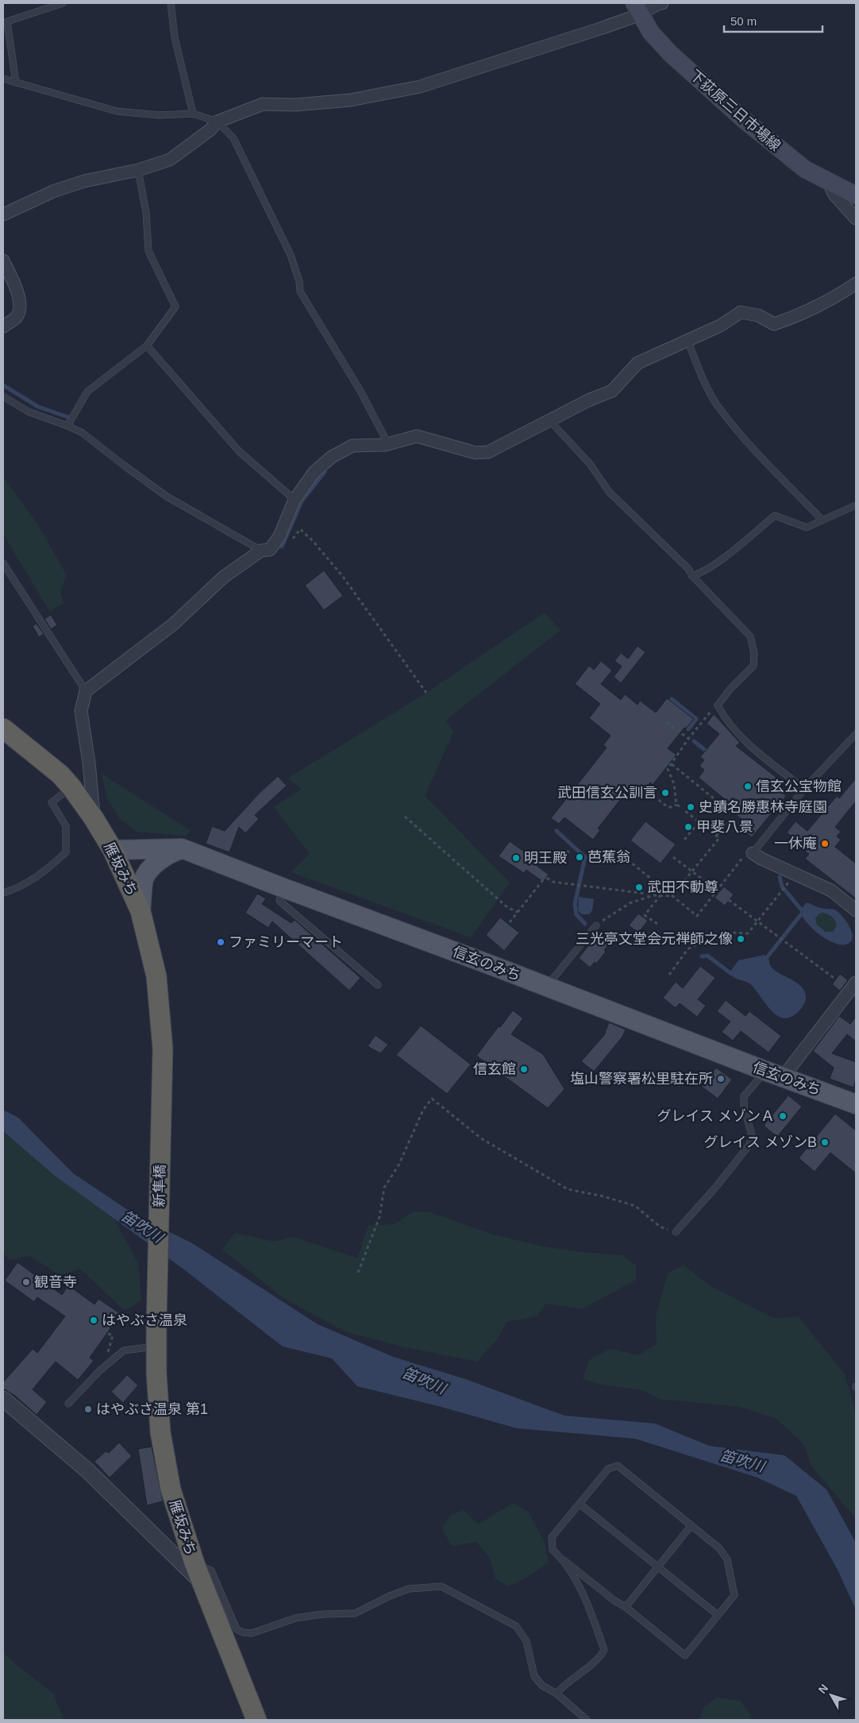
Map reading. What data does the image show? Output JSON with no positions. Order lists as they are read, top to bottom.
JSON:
{
  "streets": {
    "highway": ["雁坂みち", "新隼橋"],
    "main road": ["下荻原三日市場線", "信玄のみち"]
  },
  "crossings": [
    ["雁坂みち", "信玄のみち"],
    ["雁坂みち", "新隼橋"]
  ],
  "water": ["笛吹川"],
  "places": [
    "信玄公宝物館",
    "武田信玄公訓言",
    "史蹟名勝惠林寺庭園",
    "甲斐八景",
    "一休庵",
    "芭蕉翁",
    "明王殿",
    "武田不動尊",
    "三光亭文堂会元禅師之像",
    "ファミリーマート",
    "信玄館",
    "塩山警察署松里駐在所",
    "グレイス メゾンＡ",
    "グレイス メゾンB",
    "観音寺",
    "はやぶさ温泉",
    "はやぶさ温泉 第1"
  ],
  "scale_bar": "50 m",
  "north": "top left"
}
